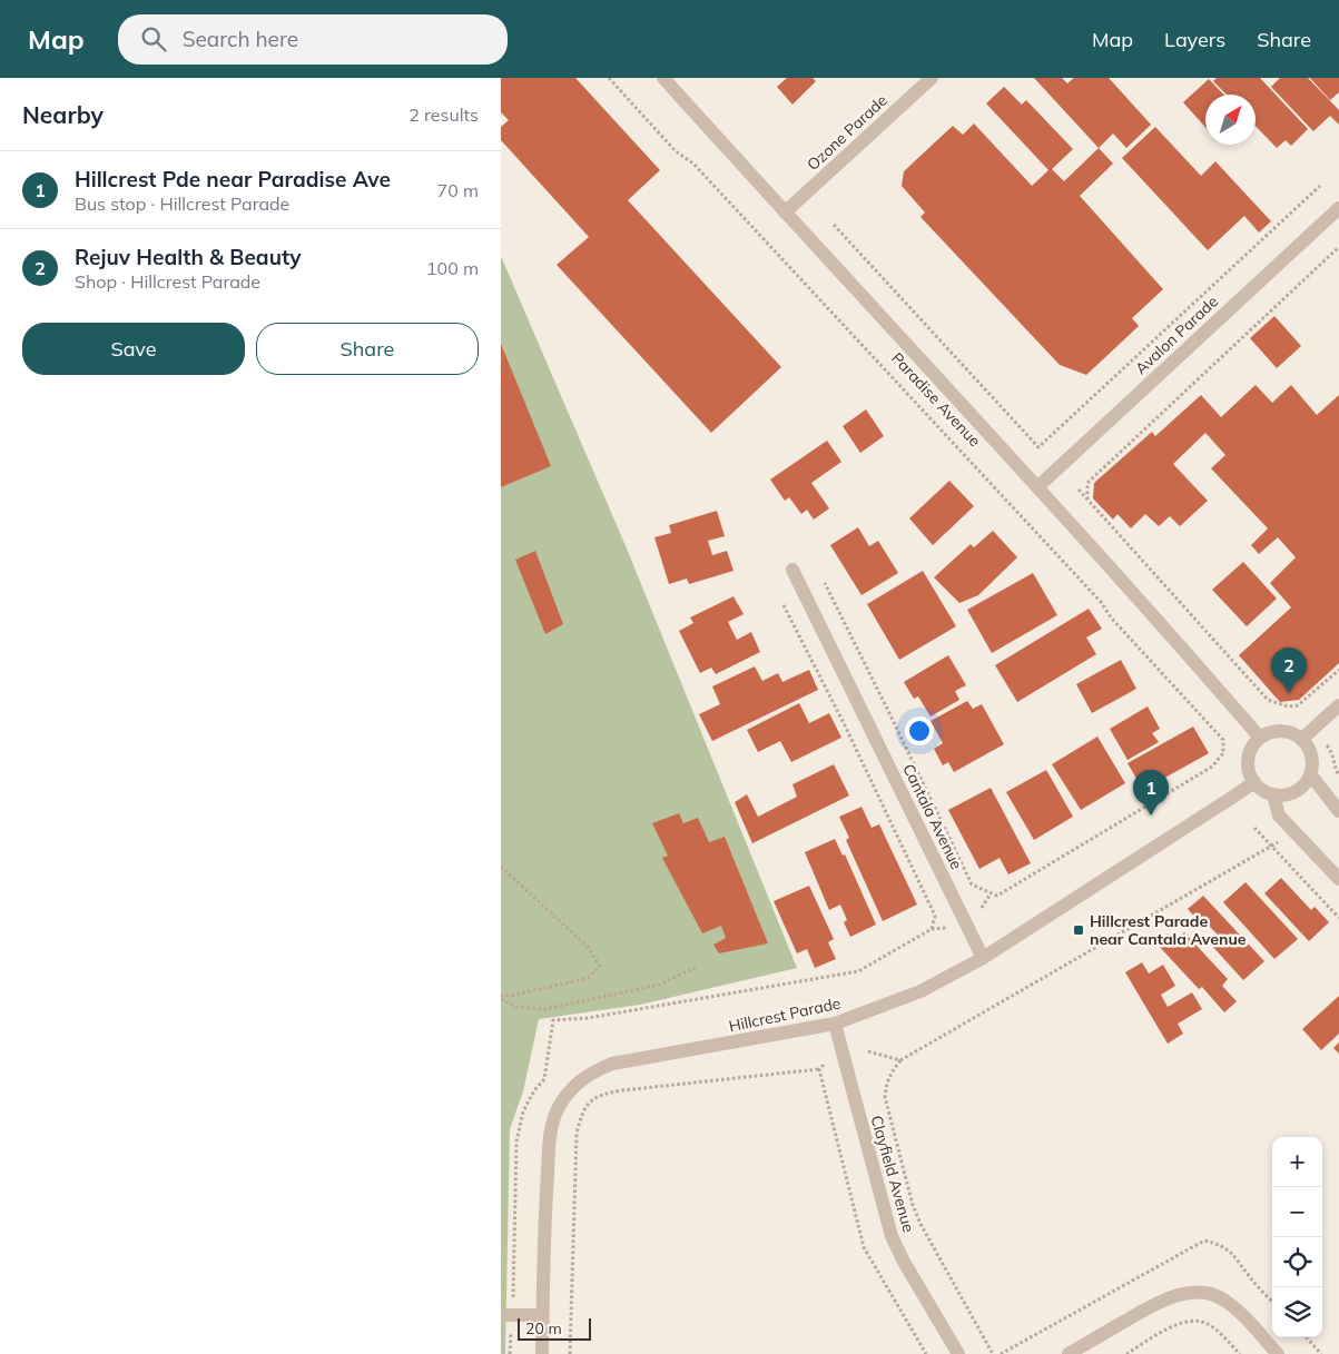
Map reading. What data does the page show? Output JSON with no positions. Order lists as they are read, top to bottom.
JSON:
{
  "streets": {
    "street": [
      "Ozone Parade",
      "Avalon Parade",
      "Paradise Avenue",
      "Cantala Avenue",
      "Hillcrest Parade",
      "Clayfield Avenue"
    ]
  },
  "crossings": [
    ["Ozone Parade", "Paradise Avenue"],
    ["Avalon Parade", "Paradise Avenue"],
    ["Paradise Avenue", "Cantala Avenue"],
    ["Paradise Avenue", "Hillcrest Parade"],
    ["Cantala Avenue", "Hillcrest Parade"],
    ["Hillcrest Parade", "Clayfield Avenue"]
  ],
  "places": {
    "transit": ["Hillcrest Parade near Cantala Avenue"]
  },
  "scale_bar": "20 m",
  "north": "top right",
  "page": {
    "header": "Map",
    "search": "Search here",
    "nav": ["Map", "Layers", "Share"],
    "heading": ["Nearby", "2 results"],
    "list": [
      {
        "mark": "1",
        "name": "Hillcrest Pde near Paradise Ave",
        "note": "Bus stop · Hillcrest Parade",
        "value": "70 m"
      },
      {
        "mark": "2",
        "name": "Rejuv Health & Beauty",
        "note": "Shop · Hillcrest Parade",
        "value": "100 m"
      }
    ],
    "buttons": ["Save", "Share"],
    "pins": ["2", "1"],
    "map_buttons": ["+", "−"],
    "scale": "20 m"
  }
}
